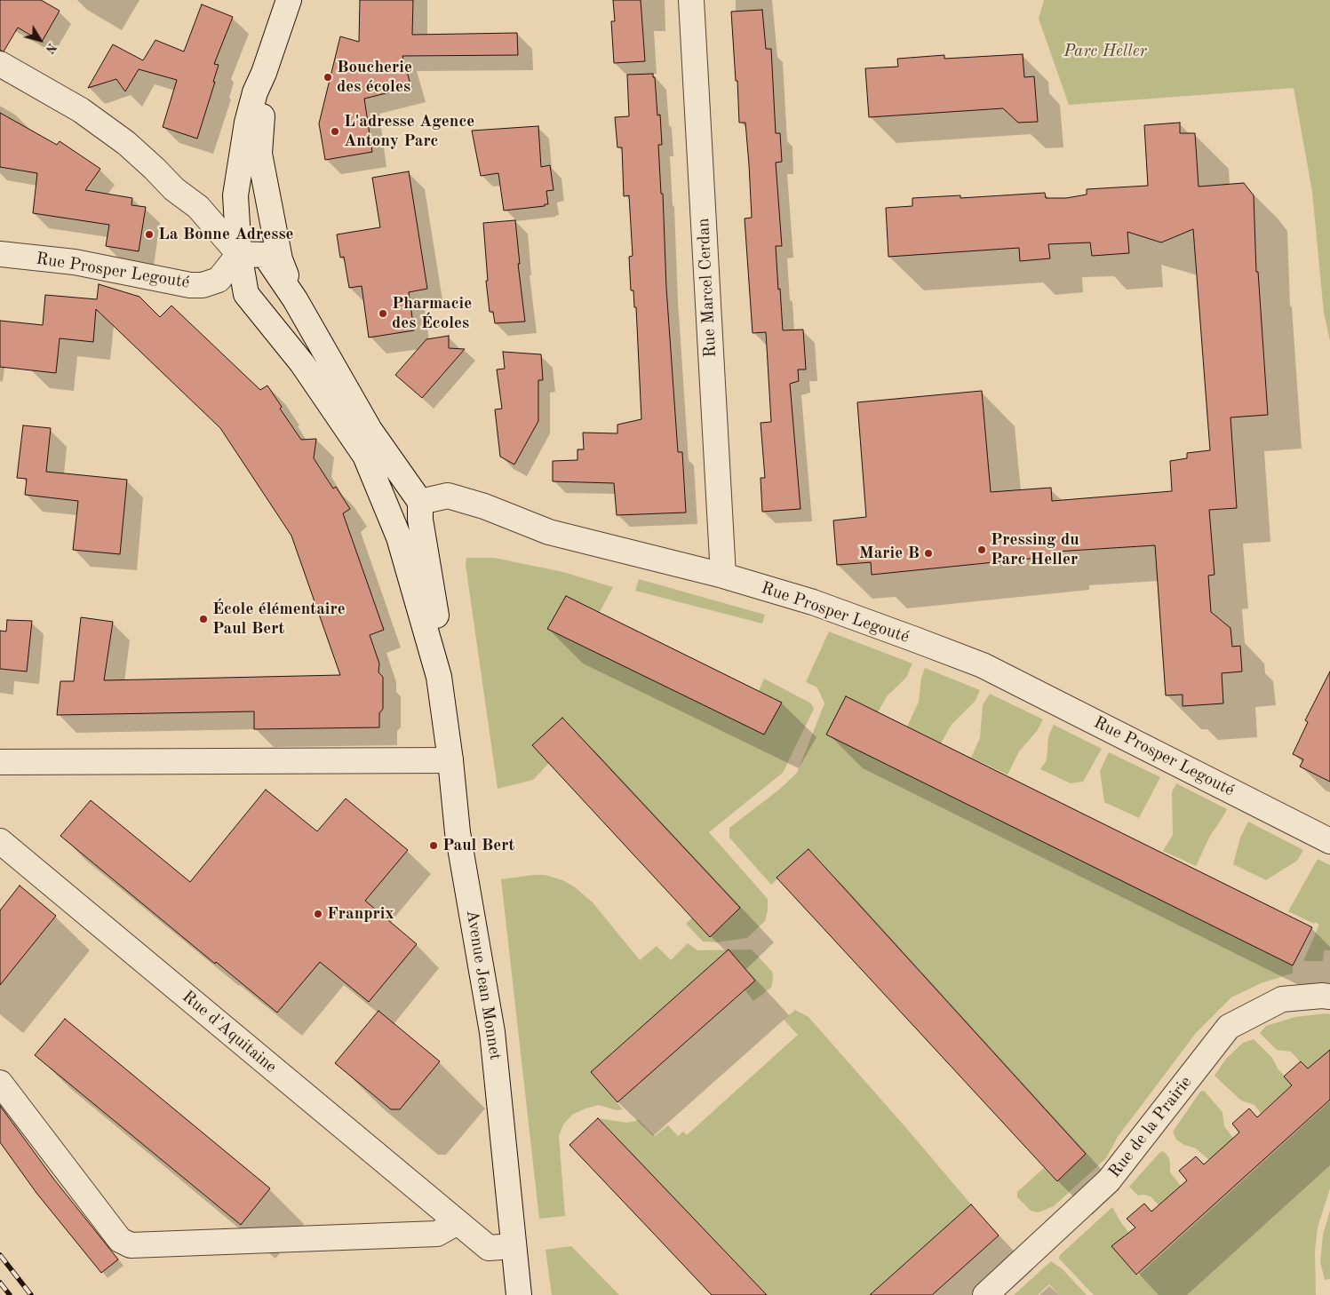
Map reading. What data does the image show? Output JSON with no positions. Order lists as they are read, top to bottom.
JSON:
{
  "streets": {
    "street": [
      "Rue Prosper Legouté",
      "Rue Marcel Cerdan",
      "Avenue Jean Monnet",
      "Rue d'Aquitaine",
      "Rue de la Prairie"
    ]
  },
  "crossings": [
    ["Rue Prosper Legouté", "Rue Marcel Cerdan"],
    ["Rue Prosper Legouté", "Avenue Jean Monnet"],
    ["Avenue Jean Monnet", "Rue d'Aquitaine"]
  ],
  "parks": ["Parc Heller"],
  "places": [
    "Boucherie des écoles",
    "L'adresse Agence Antony Parc",
    "La Bonne Adresse",
    "Pharmacie des Écoles",
    "Pressing du Parc Heller",
    "Marie B",
    "École élémentaire Paul Bert",
    "Paul Bert",
    "Franprix"
  ],
  "north": "bottom right"
}
